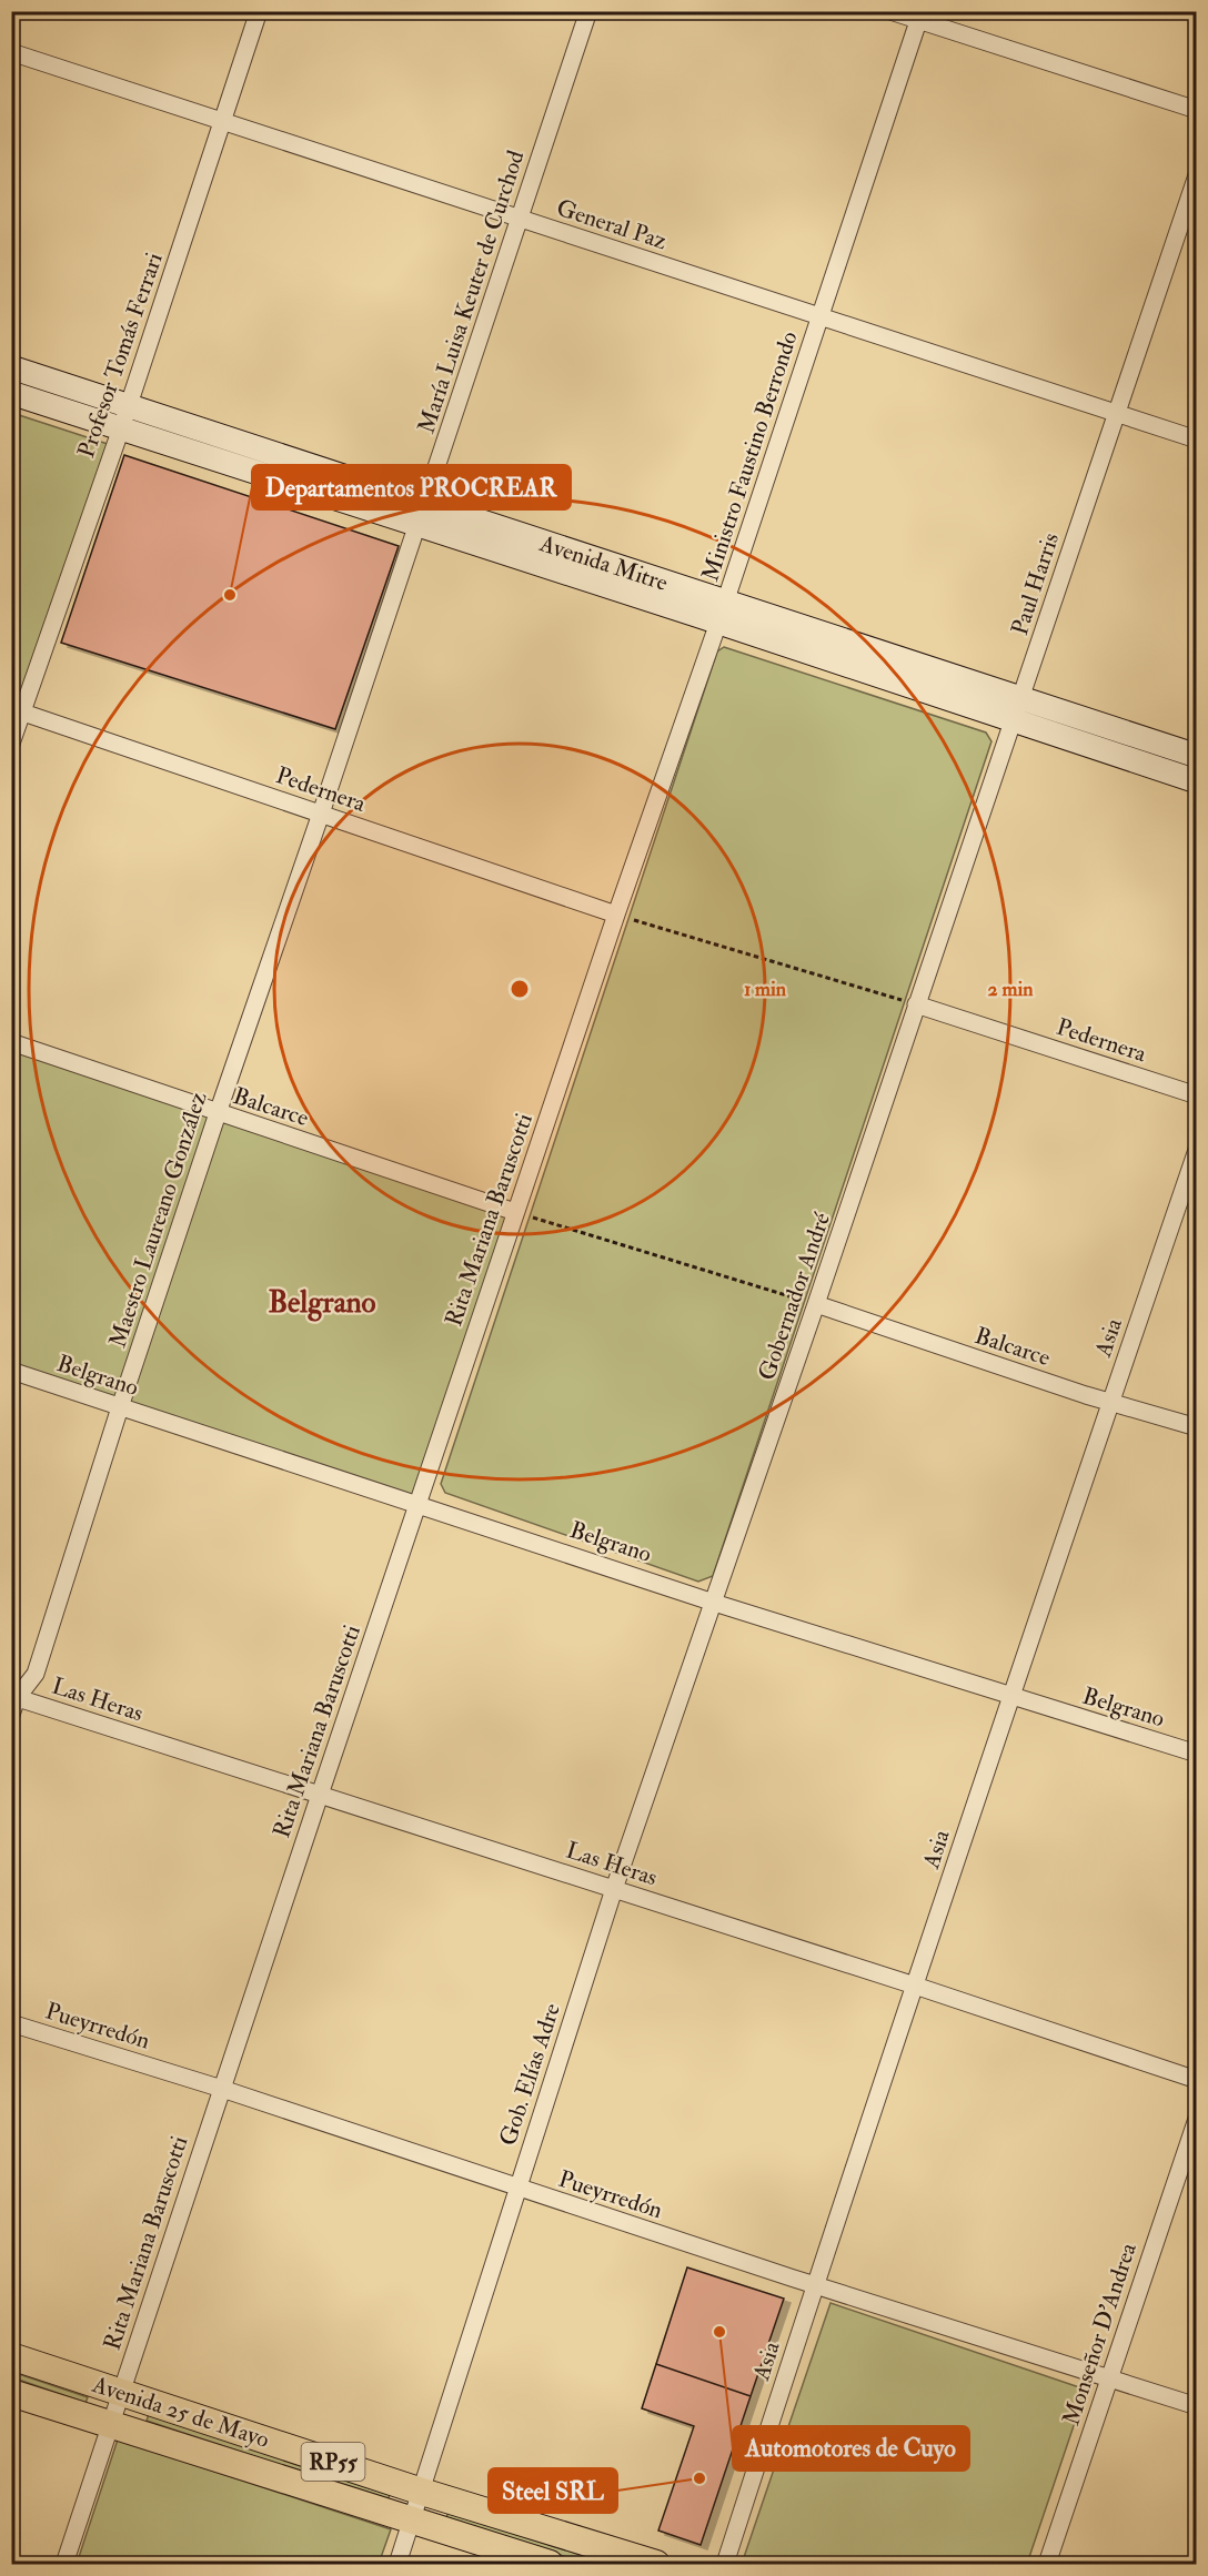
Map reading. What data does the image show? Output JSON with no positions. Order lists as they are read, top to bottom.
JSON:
{
  "streets": {
    "main road": ["Avenida Mitre", "Avenida 25 de Mayo", "RP55"],
    "street": [
      "General Paz",
      "María Luisa Keuter de Curchod",
      "Profesor Tomás Ferrari",
      "Ministro Faustino Berrondo",
      "Paul Harris",
      "Pedernera",
      "Balcarce",
      "Maestro Laureano González",
      "Rita Mariana Baruscotti",
      "Gobernador André",
      "Asia",
      "Belgrano",
      "Las Heras",
      "Pueyrredón",
      "Gob. Elías Adre",
      "Monseñor D'Andrea"
    ]
  },
  "crossings": [
    ["General Paz", "María Luisa Keuter de Curchod"],
    ["General Paz", "Profesor Tomás Ferrari"],
    ["General Paz", "Ministro Faustino Berrondo"],
    ["General Paz", "Paul Harris"],
    ["María Luisa Keuter de Curchod", "Avenida Mitre"],
    ["María Luisa Keuter de Curchod", "Pedernera"],
    ["María Luisa Keuter de Curchod", "Maestro Laureano González"],
    ["Profesor Tomás Ferrari", "Avenida Mitre"],
    ["Profesor Tomás Ferrari", "Pedernera"],
    ["Ministro Faustino Berrondo", "Avenida Mitre"],
    ["Ministro Faustino Berrondo", "Pedernera"],
    ["Ministro Faustino Berrondo", "Rita Mariana Baruscotti"],
    ["Avenida Mitre", "Paul Harris"],
    ["Paul Harris", "Pedernera"],
    ["Paul Harris", "Gobernador André"],
    ["Pedernera", "Maestro Laureano González"],
    ["Pedernera", "Rita Mariana Baruscotti"],
    ["Pedernera", "Gobernador André"],
    ["Balcarce", "Maestro Laureano González"],
    ["Balcarce", "Rita Mariana Baruscotti"],
    ["Balcarce", "Gobernador André"],
    ["Balcarce", "Asia"],
    ["Maestro Laureano González", "Belgrano"],
    ["Maestro Laureano González", "Las Heras"],
    ["Rita Mariana Baruscotti", "Belgrano"],
    ["Rita Mariana Baruscotti", "Las Heras"],
    ["Rita Mariana Baruscotti", "Pueyrredón"],
    ["Rita Mariana Baruscotti", "Avenida 25 de Mayo"],
    ["Gobernador André", "Belgrano"],
    ["Gobernador André", "Gob. Elías Adre"],
    ["Asia", "Belgrano"],
    ["Asia", "Las Heras"],
    ["Asia", "Pueyrredón"],
    ["Belgrano", "Gob. Elías Adre"],
    ["Las Heras", "Gob. Elías Adre"],
    ["Pueyrredón", "Gob. Elías Adre"],
    ["Pueyrredón", "Monseñor D'Andrea"],
    ["Gob. Elías Adre", "Avenida 25 de Mayo"]
  ],
  "districts": ["Belgrano"],
  "places": ["Departamentos PROCREAR", "Automotores de Cuyo", "Steel SRL"],
  "rings": ["1 min", "2 min"]
}
